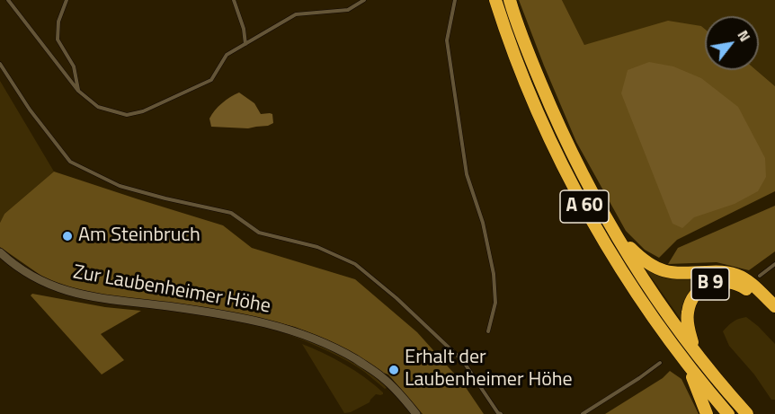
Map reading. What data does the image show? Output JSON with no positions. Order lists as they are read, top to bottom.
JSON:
{
  "streets": {
    "highway": ["A 60", "B 9"],
    "street": ["Zur Laubenheimer Höhe"]
  },
  "crossings": [
    ["A 60", "B 9"]
  ],
  "places": ["Am Steinbruch", "Erhalt der Laubenheimer Höhe"],
  "north": "top right"
}
